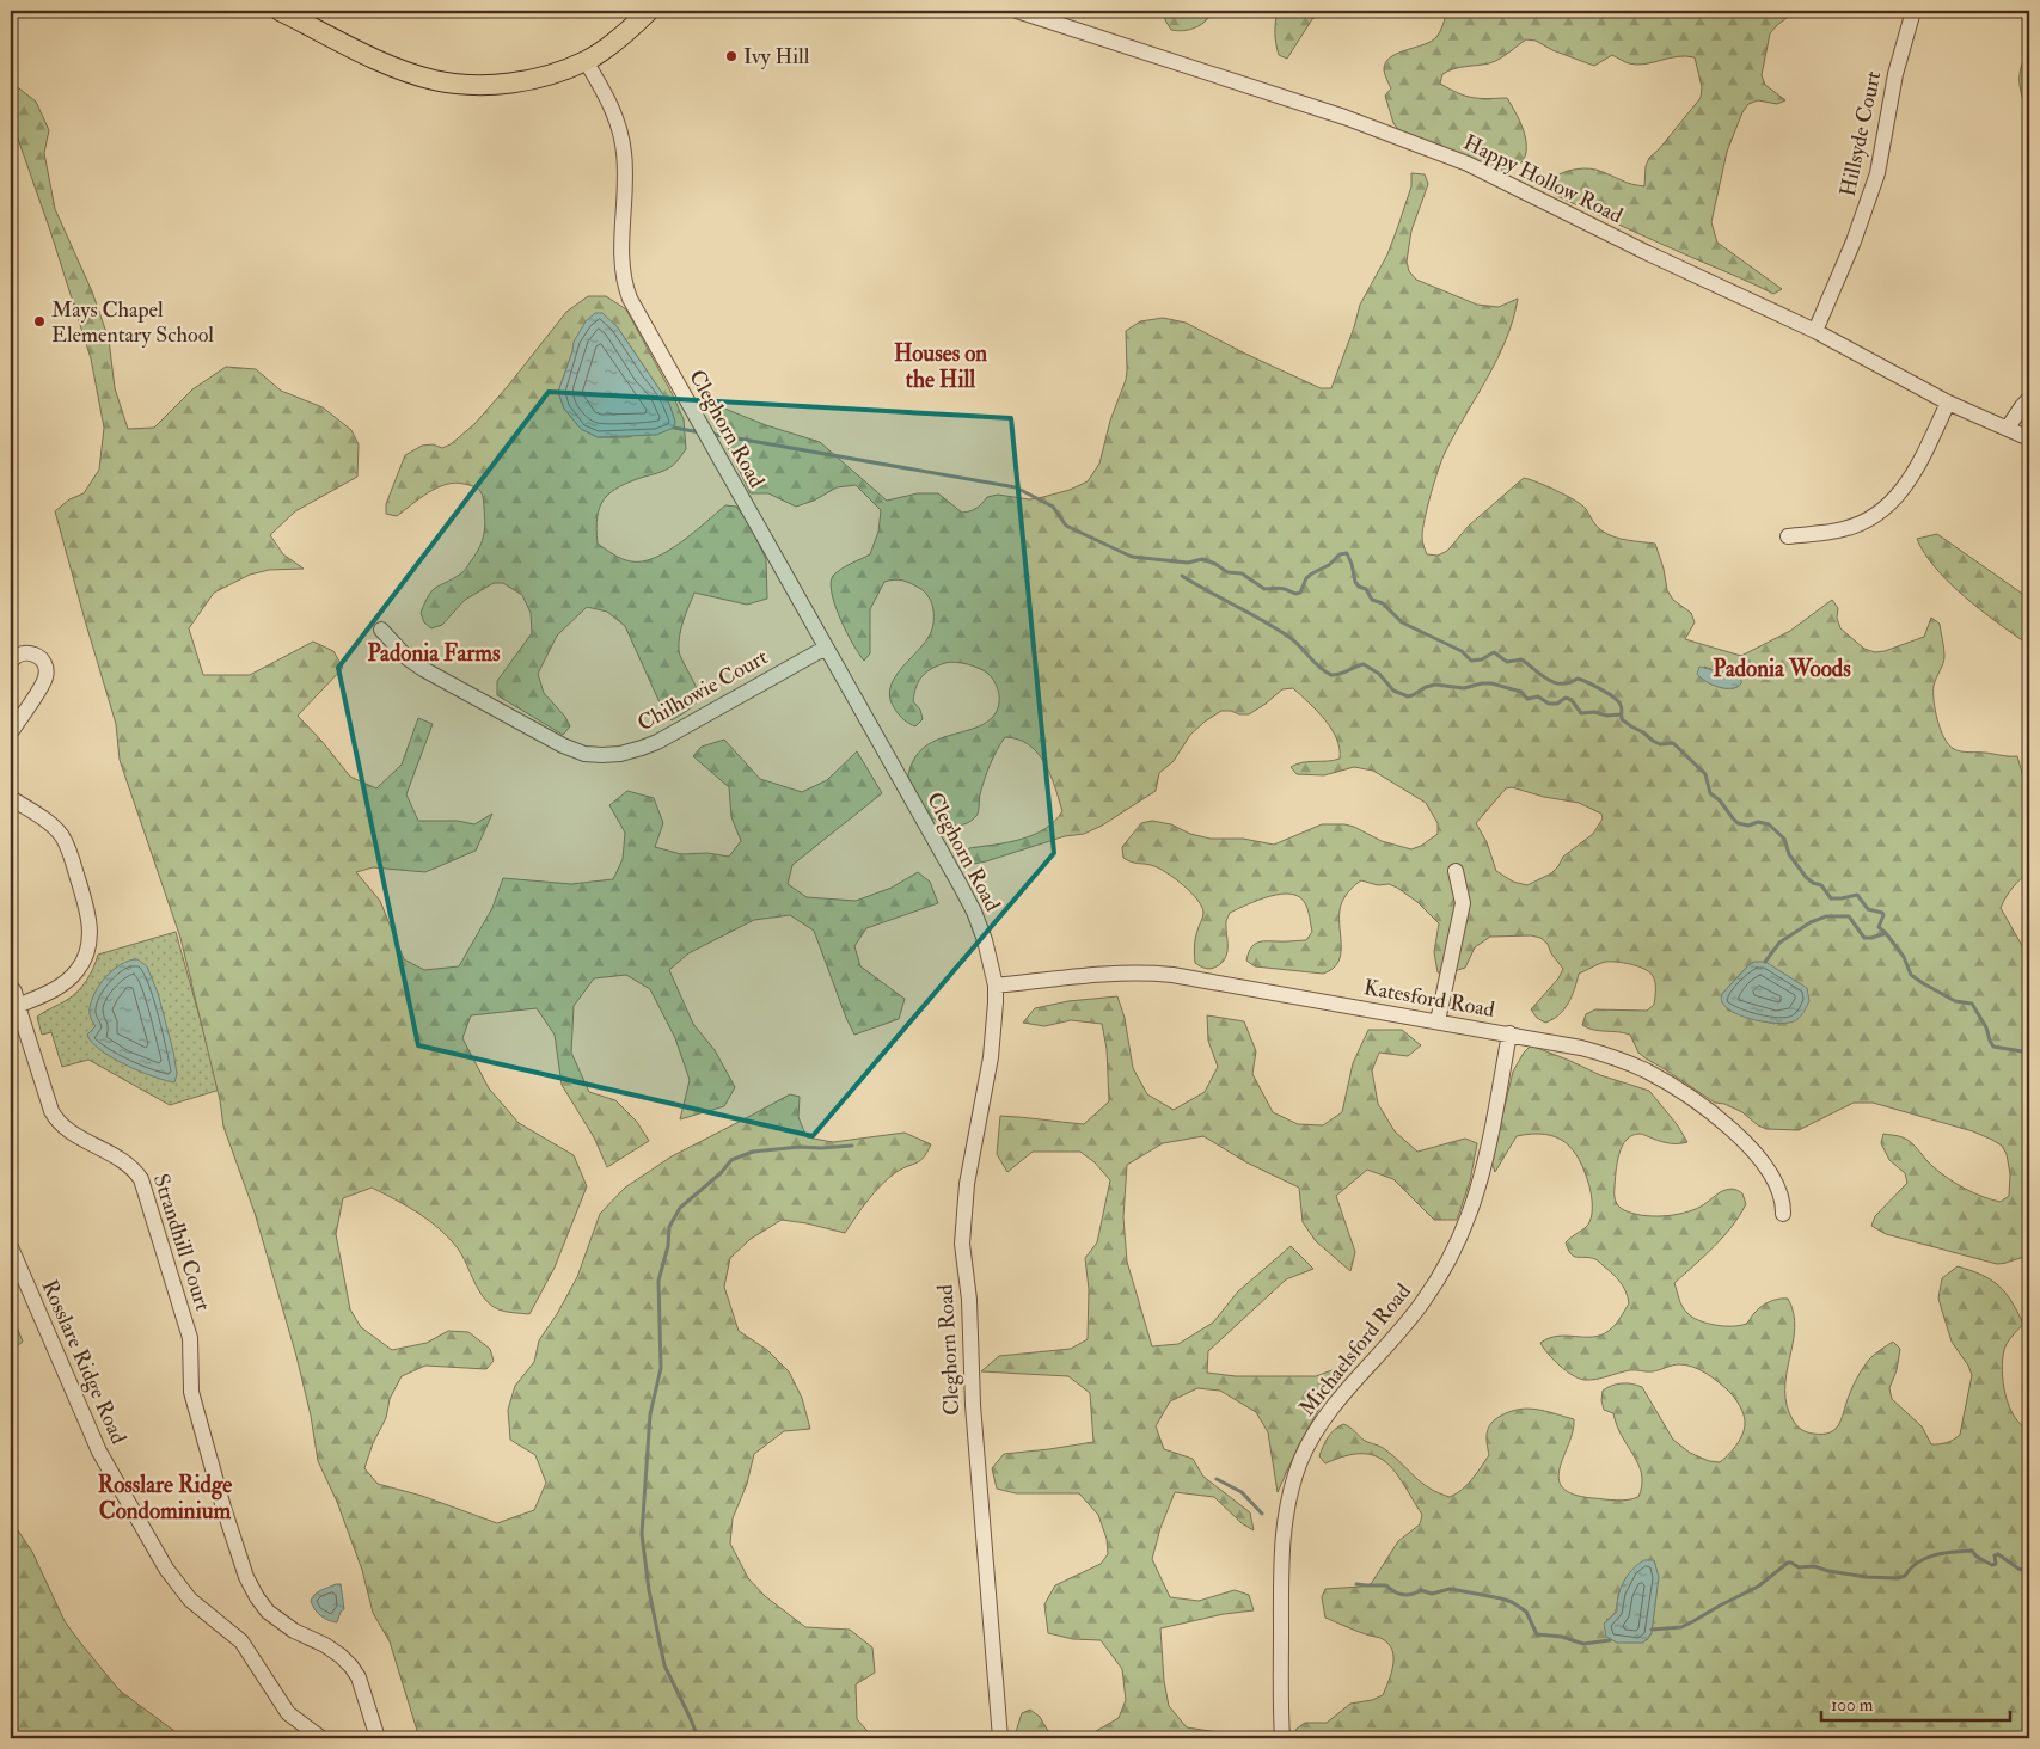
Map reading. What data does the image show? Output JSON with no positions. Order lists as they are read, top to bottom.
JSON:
{
  "streets": {
    "street": [
      "Hillsyde Court",
      "Happy Hollow Road",
      "Cleghorn Road",
      "Chilhowie Court",
      "Katesford Road",
      "Strandhill Court",
      "Michaelsford Road",
      "Rosslare Ridge Road"
    ]
  },
  "crossings": [
    ["Hillsyde Court", "Happy Hollow Road"],
    ["Cleghorn Road", "Chilhowie Court"],
    ["Cleghorn Road", "Katesford Road"],
    ["Katesford Road", "Michaelsford Road"]
  ],
  "districts": [
    "Houses on the Hill",
    "Padonia Farms",
    "Padonia Woods",
    "Rosslare Ridge Condominium"
  ],
  "places": ["Ivy Hill", "Mays Chapel Elementary School"],
  "scale_bar": "100 m"
}
